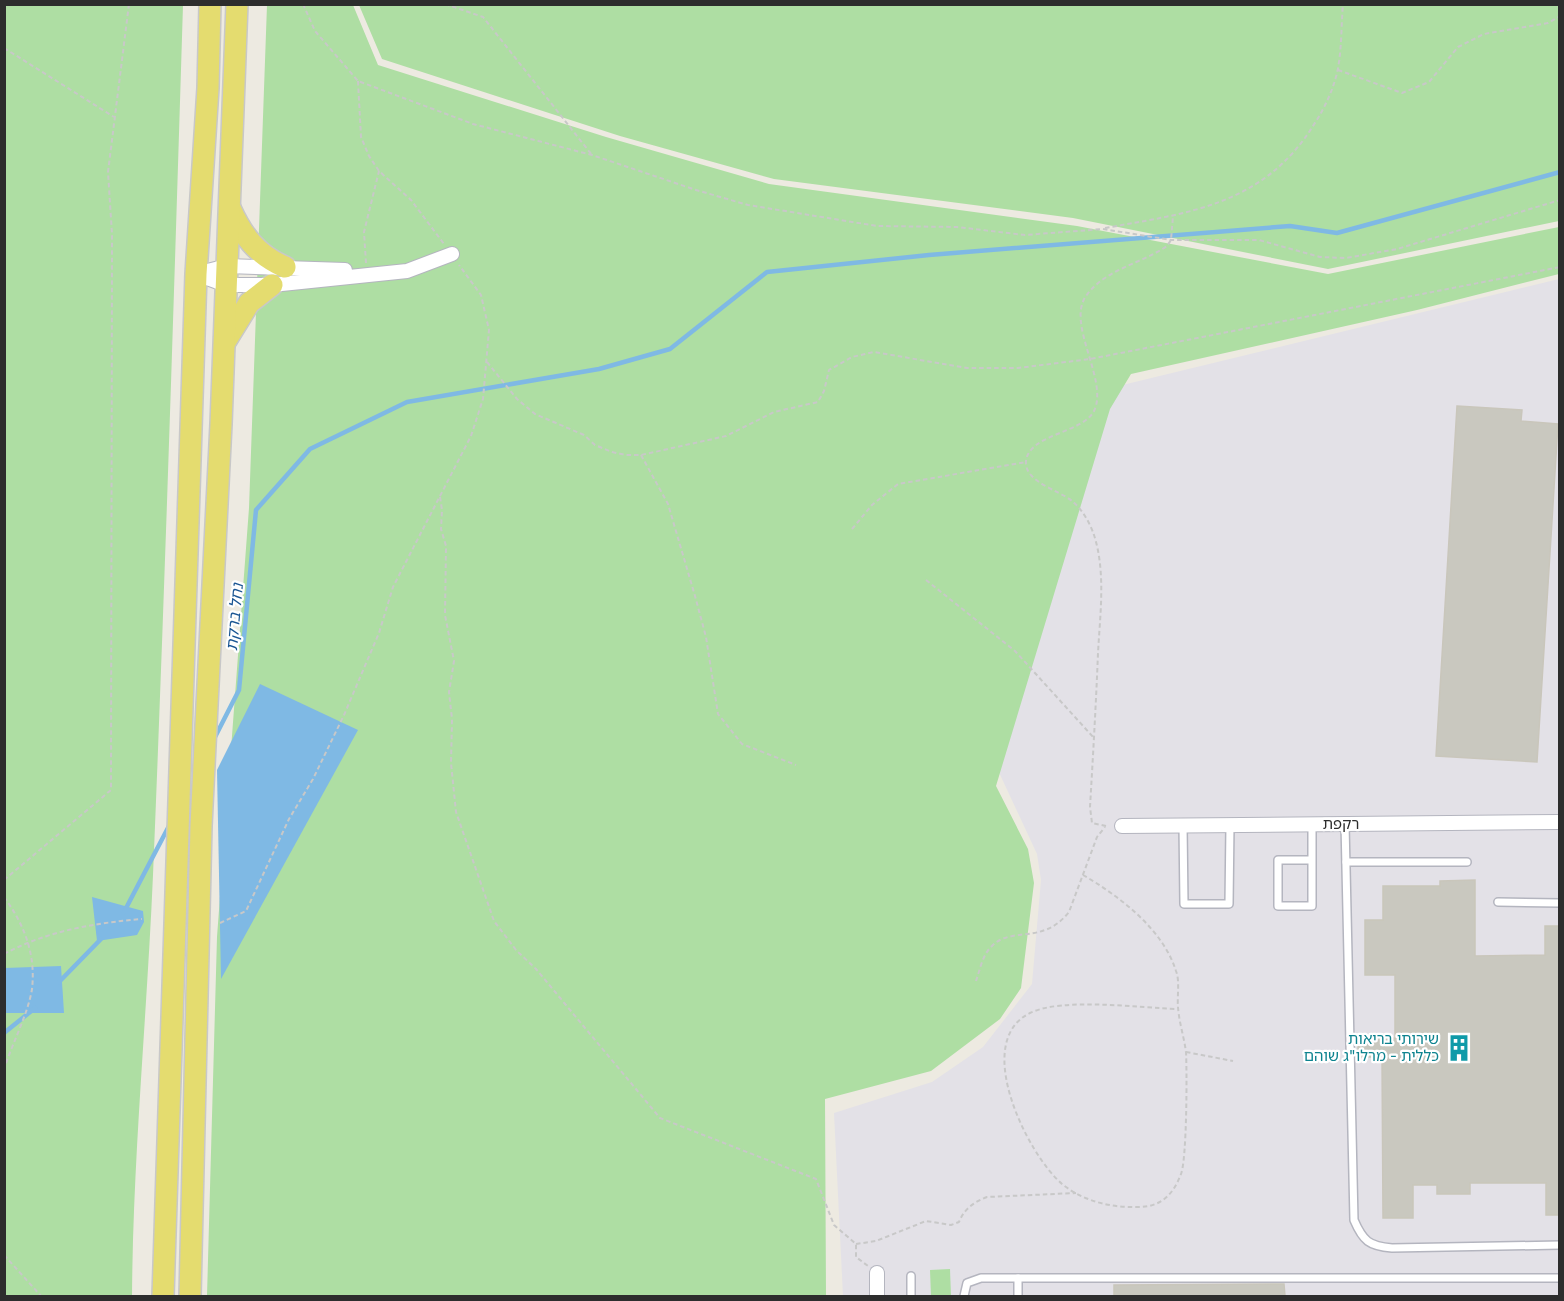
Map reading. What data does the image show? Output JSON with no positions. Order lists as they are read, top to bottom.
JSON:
{
  "streets": {
    "street": ["רקפת"]
  },
  "water": ["נחל ברקת"],
  "places": {
    "building": ["שירותי בריאות כללית - מרלו\"ג שוהם"]
  }
}
